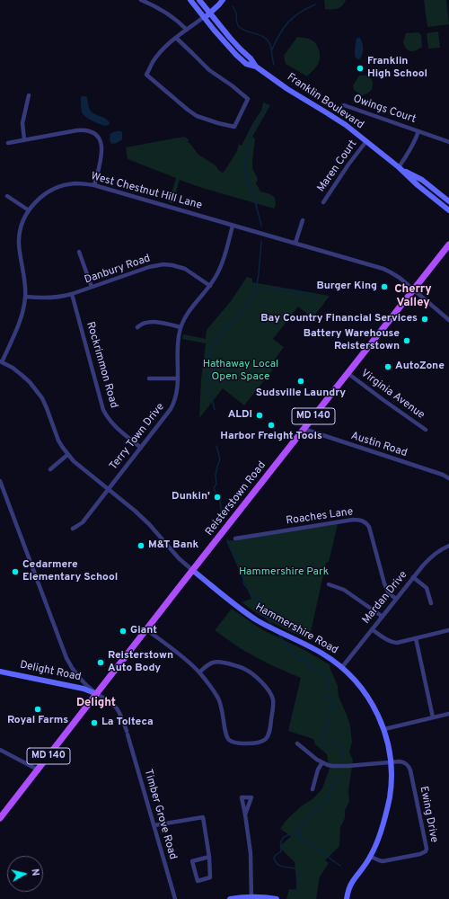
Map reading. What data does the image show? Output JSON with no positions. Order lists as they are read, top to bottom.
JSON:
{
  "streets": {
    "main road": ["MD 140", "Reisterstown Road"],
    "street": [
      "Franklin Boulevard",
      "Owings Court",
      "Maren Court",
      "West Chestnut Hill Lane",
      "Danbury Road",
      "Rockrimmon Road",
      "Virginia Avenue",
      "Terry Town Drive",
      "Austin Road",
      "Roaches Lane",
      "Mardan Drive",
      "Hammershire Road",
      "Delight Road",
      "Timber Grove Road",
      "Ewing Drive"
    ]
  },
  "crossings": [
    ["Franklin Boulevard", "Owings Court"],
    ["Franklin Boulevard", "Maren Court"],
    ["West Chestnut Hill Lane", "Danbury Road"],
    ["West Chestnut Hill Lane", "Terry Town Drive"],
    ["West Chestnut Hill Lane", "Reisterstown Road"],
    ["Danbury Road", "Rockrimmon Road"],
    ["Danbury Road", "Terry Town Drive"],
    ["Rockrimmon Road", "Terry Town Drive"],
    ["Virginia Avenue", "Reisterstown Road"],
    ["Austin Road", "Reisterstown Road"],
    ["Reisterstown Road", "Hammershire Road"],
    ["Reisterstown Road", "Delight Road"],
    ["Reisterstown Road", "Timber Grove Road"],
    ["Roaches Lane", "Mardan Drive"],
    ["Mardan Drive", "Hammershire Road"],
    ["Hammershire Road", "Ewing Drive"],
    ["Delight Road", "Timber Grove Road"]
  ],
  "districts": ["Cherry Valley", "Delight"],
  "parks": ["Hathaway Local Open Space", "Hammershire Park"],
  "places": [
    "Franklin High School",
    "Burger King",
    "Bay Country Financial Services",
    "Battery Warehouse Reisterstown",
    "AutoZone",
    "Sudsville Laundry",
    "ALDI",
    "Harbor Freight Tools",
    "Dunkin'",
    "M&T Bank",
    "Cedarmere Elementary School",
    "Giant",
    "Reisterstown Auto Body",
    "Royal Farms",
    "La Tolteca"
  ],
  "north": "right"
}
